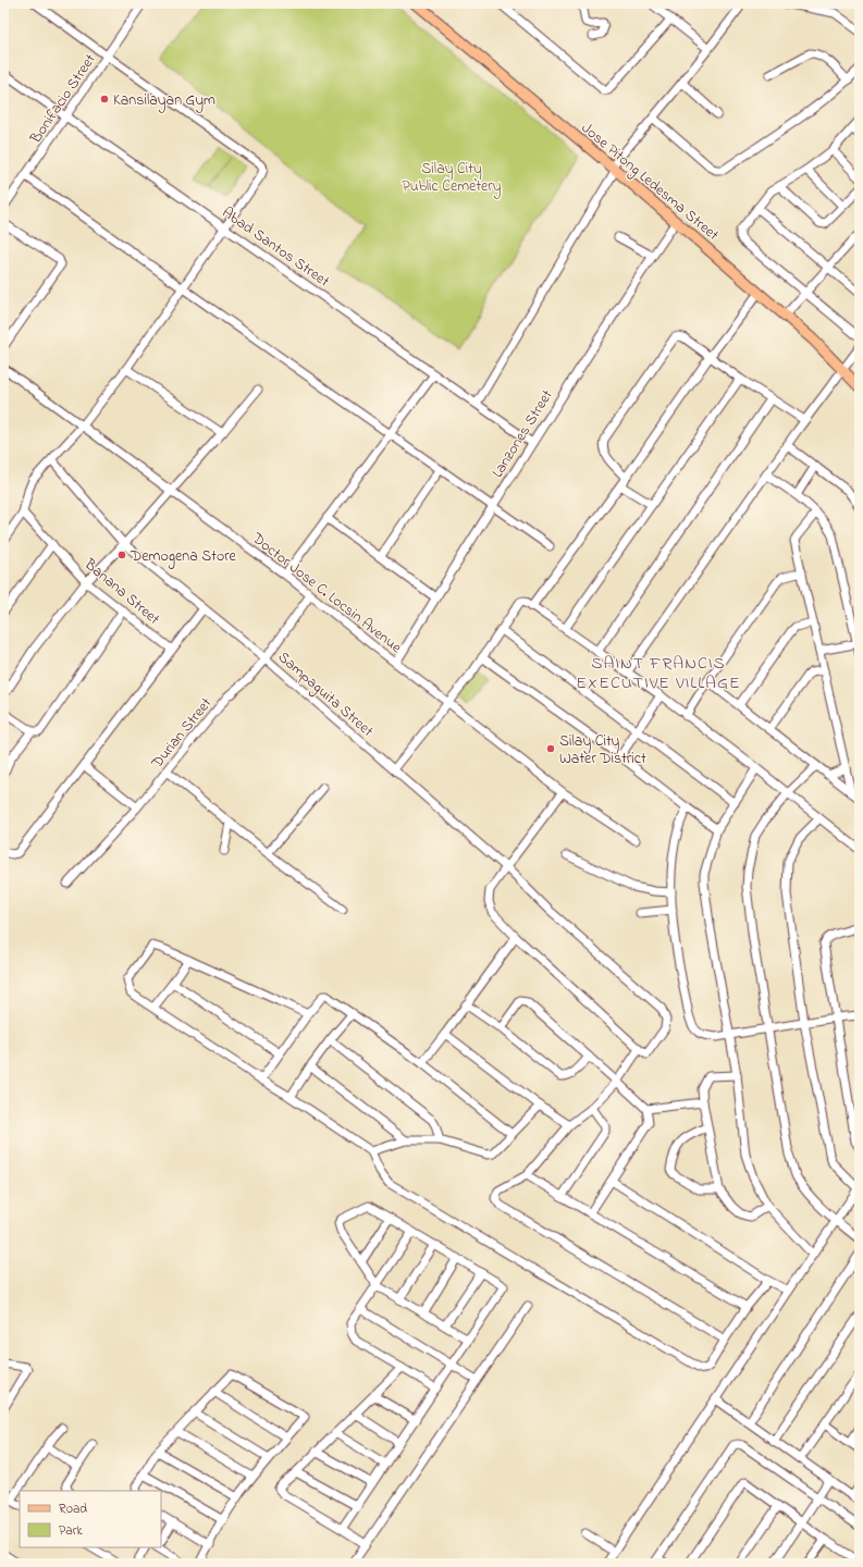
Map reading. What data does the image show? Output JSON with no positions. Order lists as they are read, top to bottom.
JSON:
{
  "streets": {
    "main road": ["Jose Pitong Ledesma Street"],
    "street": [
      "Bonifacio Street",
      "Abad Santos Street",
      "Lanzones Street",
      "Banana Street",
      "Doctor Jose C. Locsin Avenue",
      "Sampaguita Street",
      "Durian Street"
    ]
  },
  "crossings": [
    ["Bonifacio Street", "Abad Santos Street"],
    ["Jose Pitong Ledesma Street", "Lanzones Street"],
    ["Abad Santos Street", "Lanzones Street"],
    ["Lanzones Street", "Doctor Jose C. Locsin Avenue"],
    ["Doctor Jose C. Locsin Avenue", "Durian Street"],
    ["Sampaguita Street", "Durian Street"]
  ],
  "districts": ["SAINT FRANCIS EXECUTIVE VILLAGE"],
  "parks": ["Silay City Public Cemetery"],
  "places": ["Kansilayan Gym", "Demogena Store", "Silay City Water District"],
  "legend": ["Road", "Park"]
}
